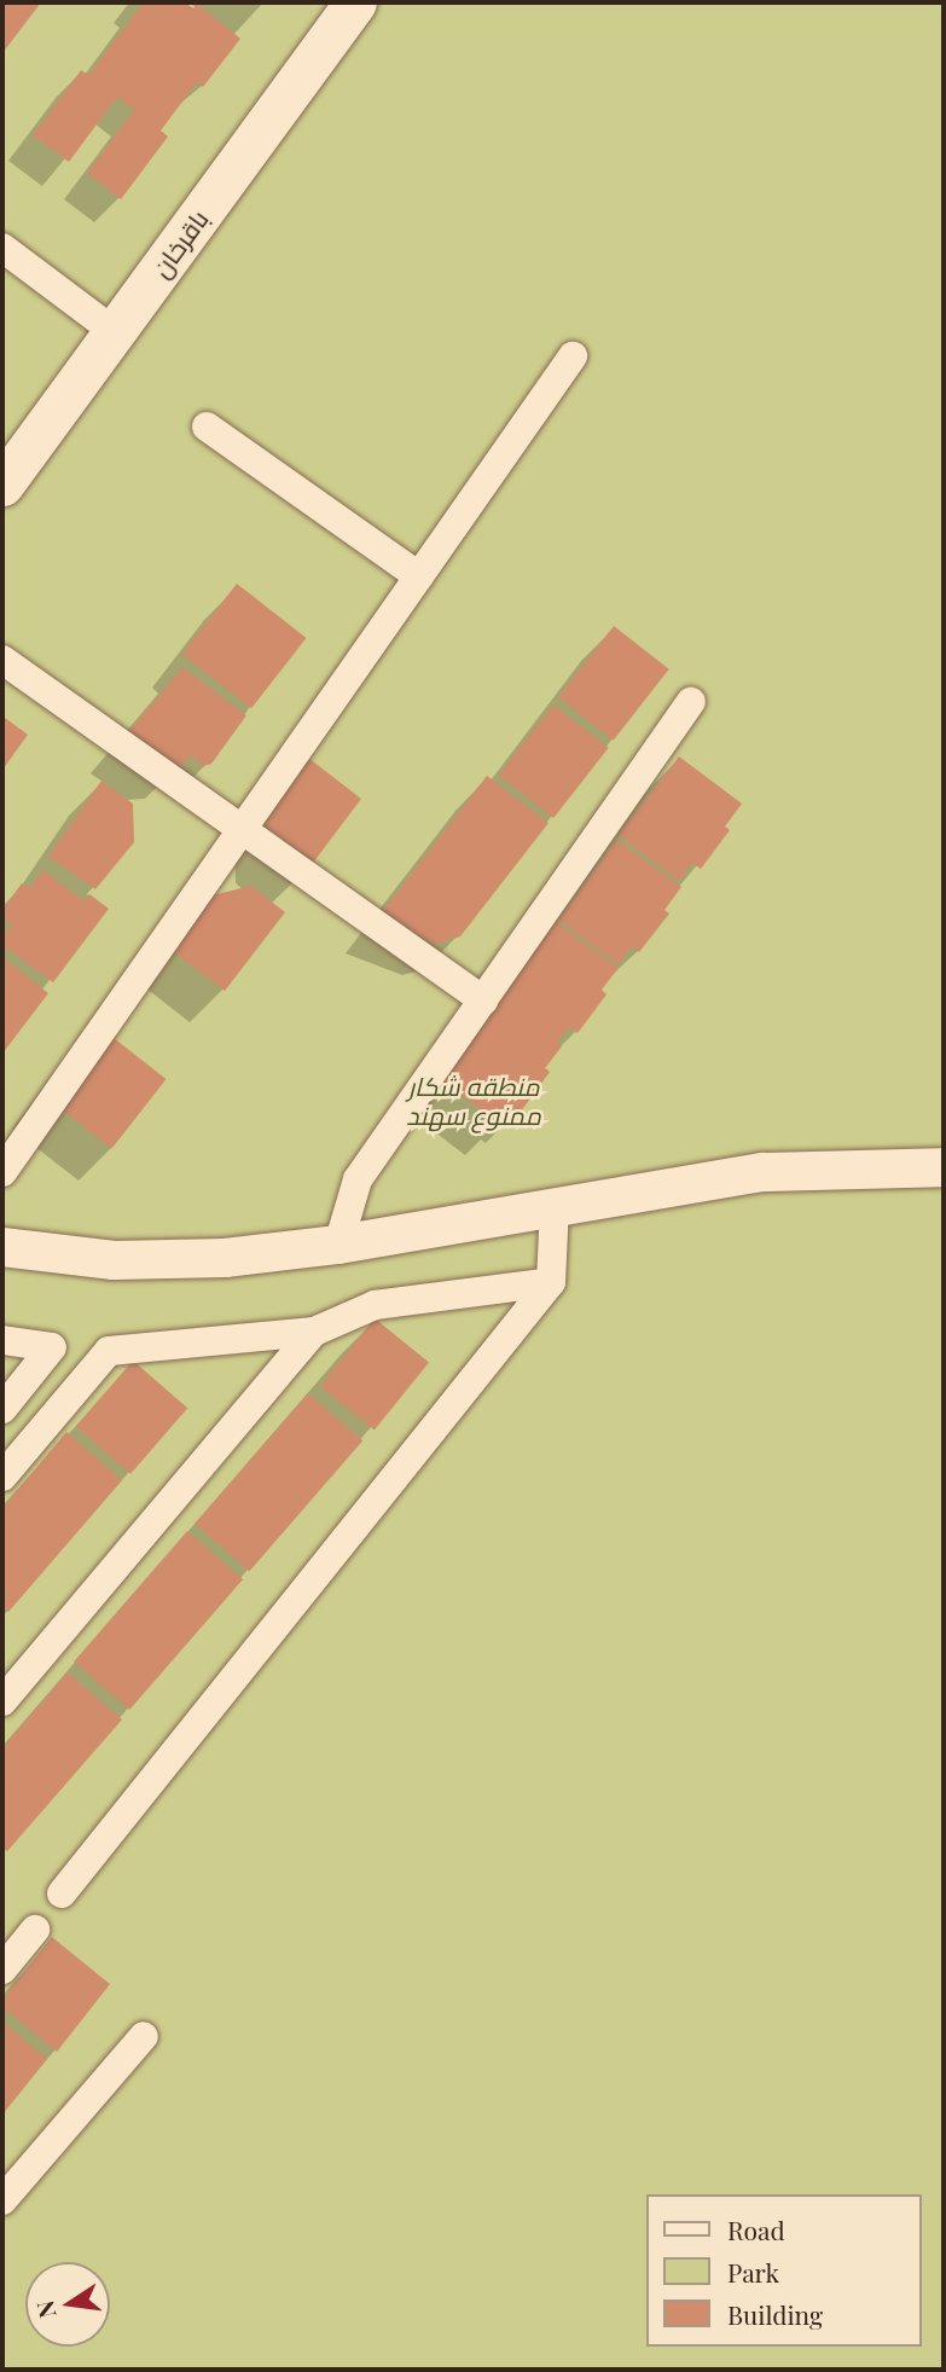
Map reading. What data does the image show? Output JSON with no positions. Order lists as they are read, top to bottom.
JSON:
{
  "streets": {
    "main road": ["باقرخان"]
  },
  "parks": ["منطقه شکار ممنوع سهند"],
  "legend": ["Road", "Park", "Building"],
  "north": "left"
}
